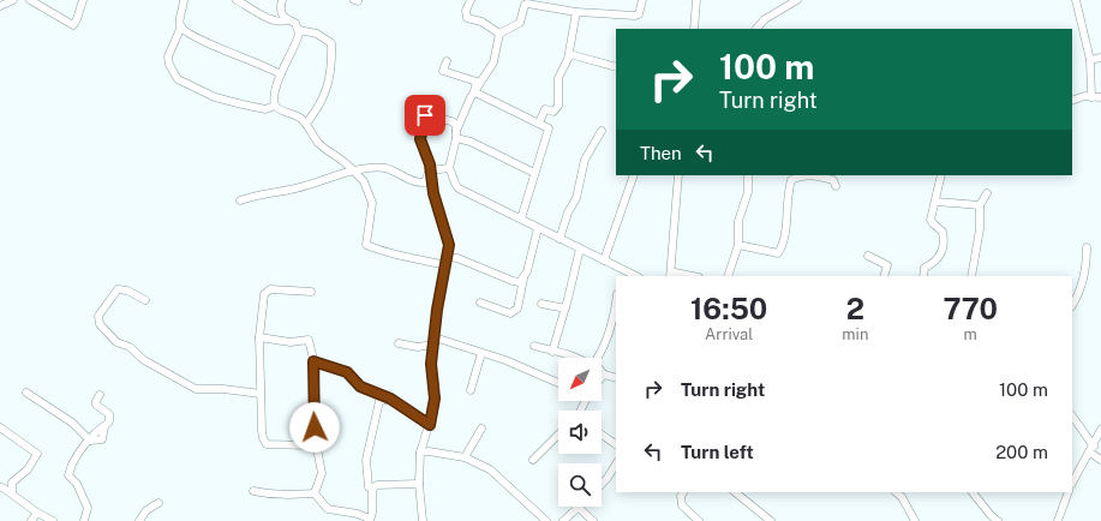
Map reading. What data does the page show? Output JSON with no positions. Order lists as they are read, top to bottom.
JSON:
{
  "north": "bottom left",
  "page": {
    "turn": ["100 m", "Turn right"],
    "then": "Then",
    "eta": [
      "16:50",
      "Arrival",
      "2",
      "min",
      "770",
      "m"
    ],
    "list": [
      {
        "name": "Turn right",
        "value": "100 m"
      },
      {
        "name": "Turn left",
        "value": "200 m"
      }
    ]
  }
}
